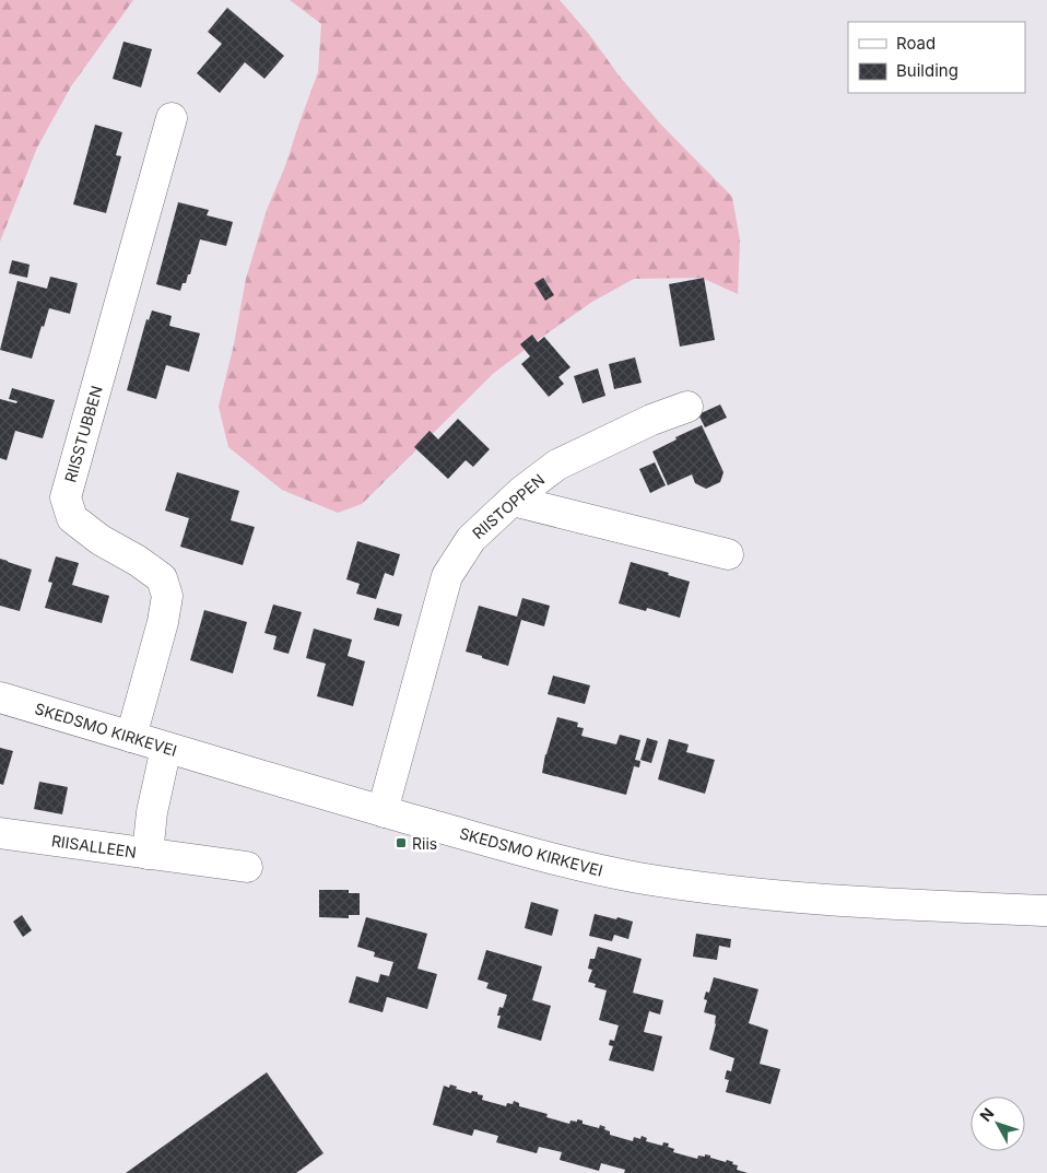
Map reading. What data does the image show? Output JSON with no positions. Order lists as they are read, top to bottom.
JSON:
{
  "streets": {
    "main road": [
      "RIISSTUBBEN",
      "RIISTOPPEN",
      "SKEDSMO KIRKEVEI",
      "RIISALLEEN"
    ]
  },
  "crossings": [
    ["RIISSTUBBEN", "SKEDSMO KIRKEVEI"],
    ["RIISTOPPEN", "SKEDSMO KIRKEVEI"],
    ["SKEDSMO KIRKEVEI", "RIISALLEEN"]
  ],
  "places": {
    "transit": ["Riis"]
  },
  "legend": ["Road", "Building"],
  "north": "top left"
}
